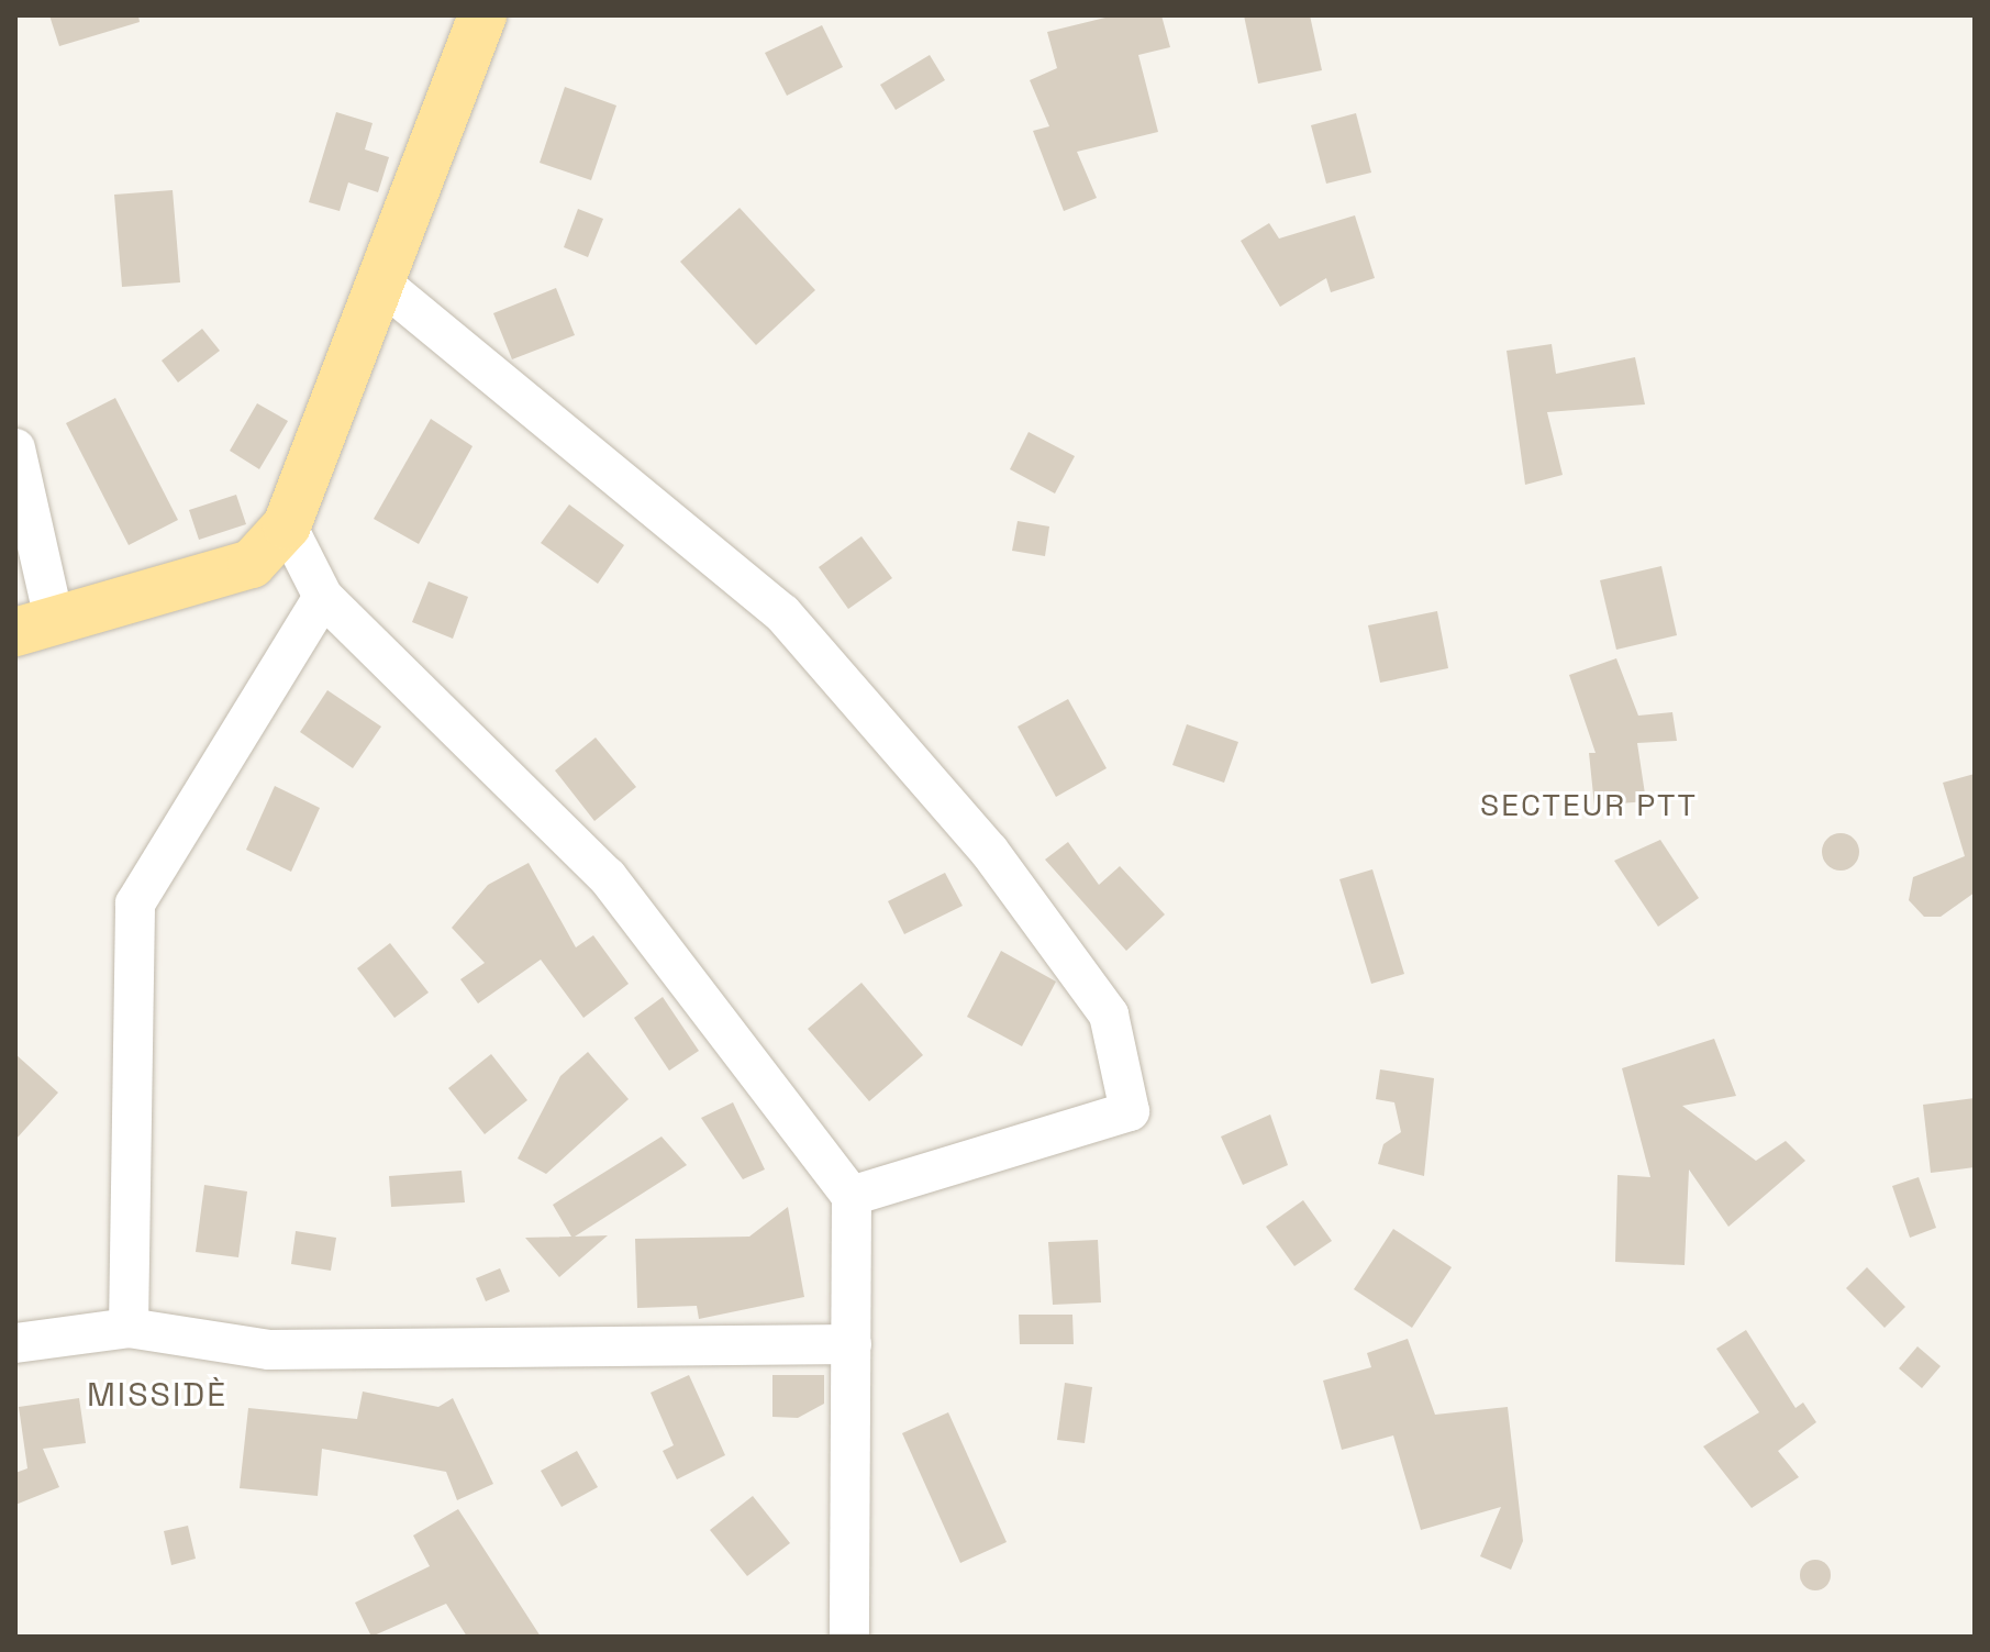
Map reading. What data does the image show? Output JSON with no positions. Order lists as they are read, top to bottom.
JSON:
{
  "districts": ["SECTEUR PTT", "MISSIDÈ"]
}
